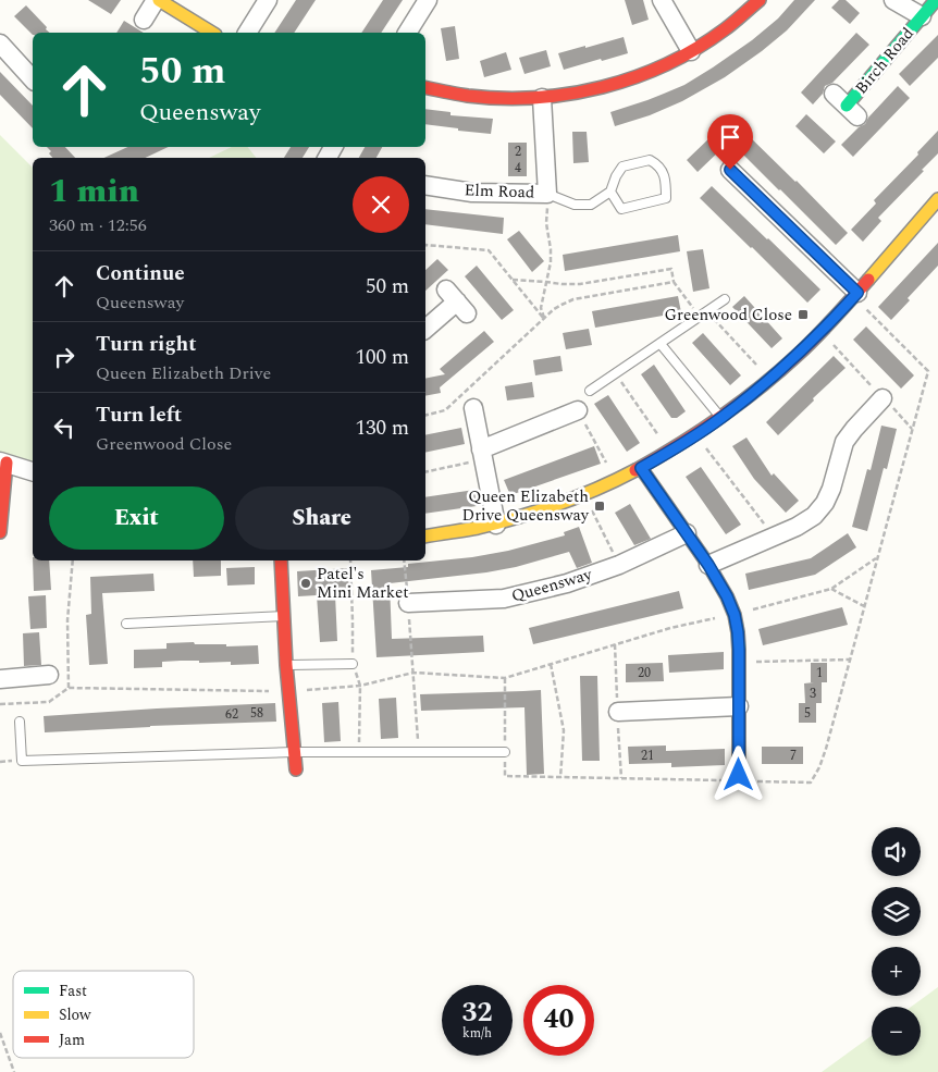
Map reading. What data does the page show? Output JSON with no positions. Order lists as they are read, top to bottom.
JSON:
{
  "streets": {
    "street": ["Birch Road", "Elm Road", "Queensway"]
  },
  "places": {
    "transit": ["Greenwood Close", "Queen Elizabeth Drive Queensway"],
    "other": ["Patel's Mini Market"]
  },
  "house_numbers": [
    "2",
    "4",
    "20",
    "1",
    "3",
    "58",
    "5",
    "62",
    "21",
    "7"
  ],
  "legend": ["Fast", "Slow", "Jam"],
  "page": {
    "turn": ["50 m", "Queensway"],
    "heading": ["1 min", "360 m · 12:56"],
    "list": [
      {
        "name": "Continue",
        "note": "Queensway",
        "value": "50 m"
      },
      {
        "name": "Turn right",
        "note": "Queen Elizabeth Drive",
        "value": "100 m"
      },
      {
        "name": "Turn left",
        "note": "Greenwood Close",
        "value": "130 m"
      }
    ],
    "buttons": ["Exit", "Share"],
    "map_buttons": ["+", "−"],
    "speed": "32 km/h",
    "limit": "40"
  }
}
